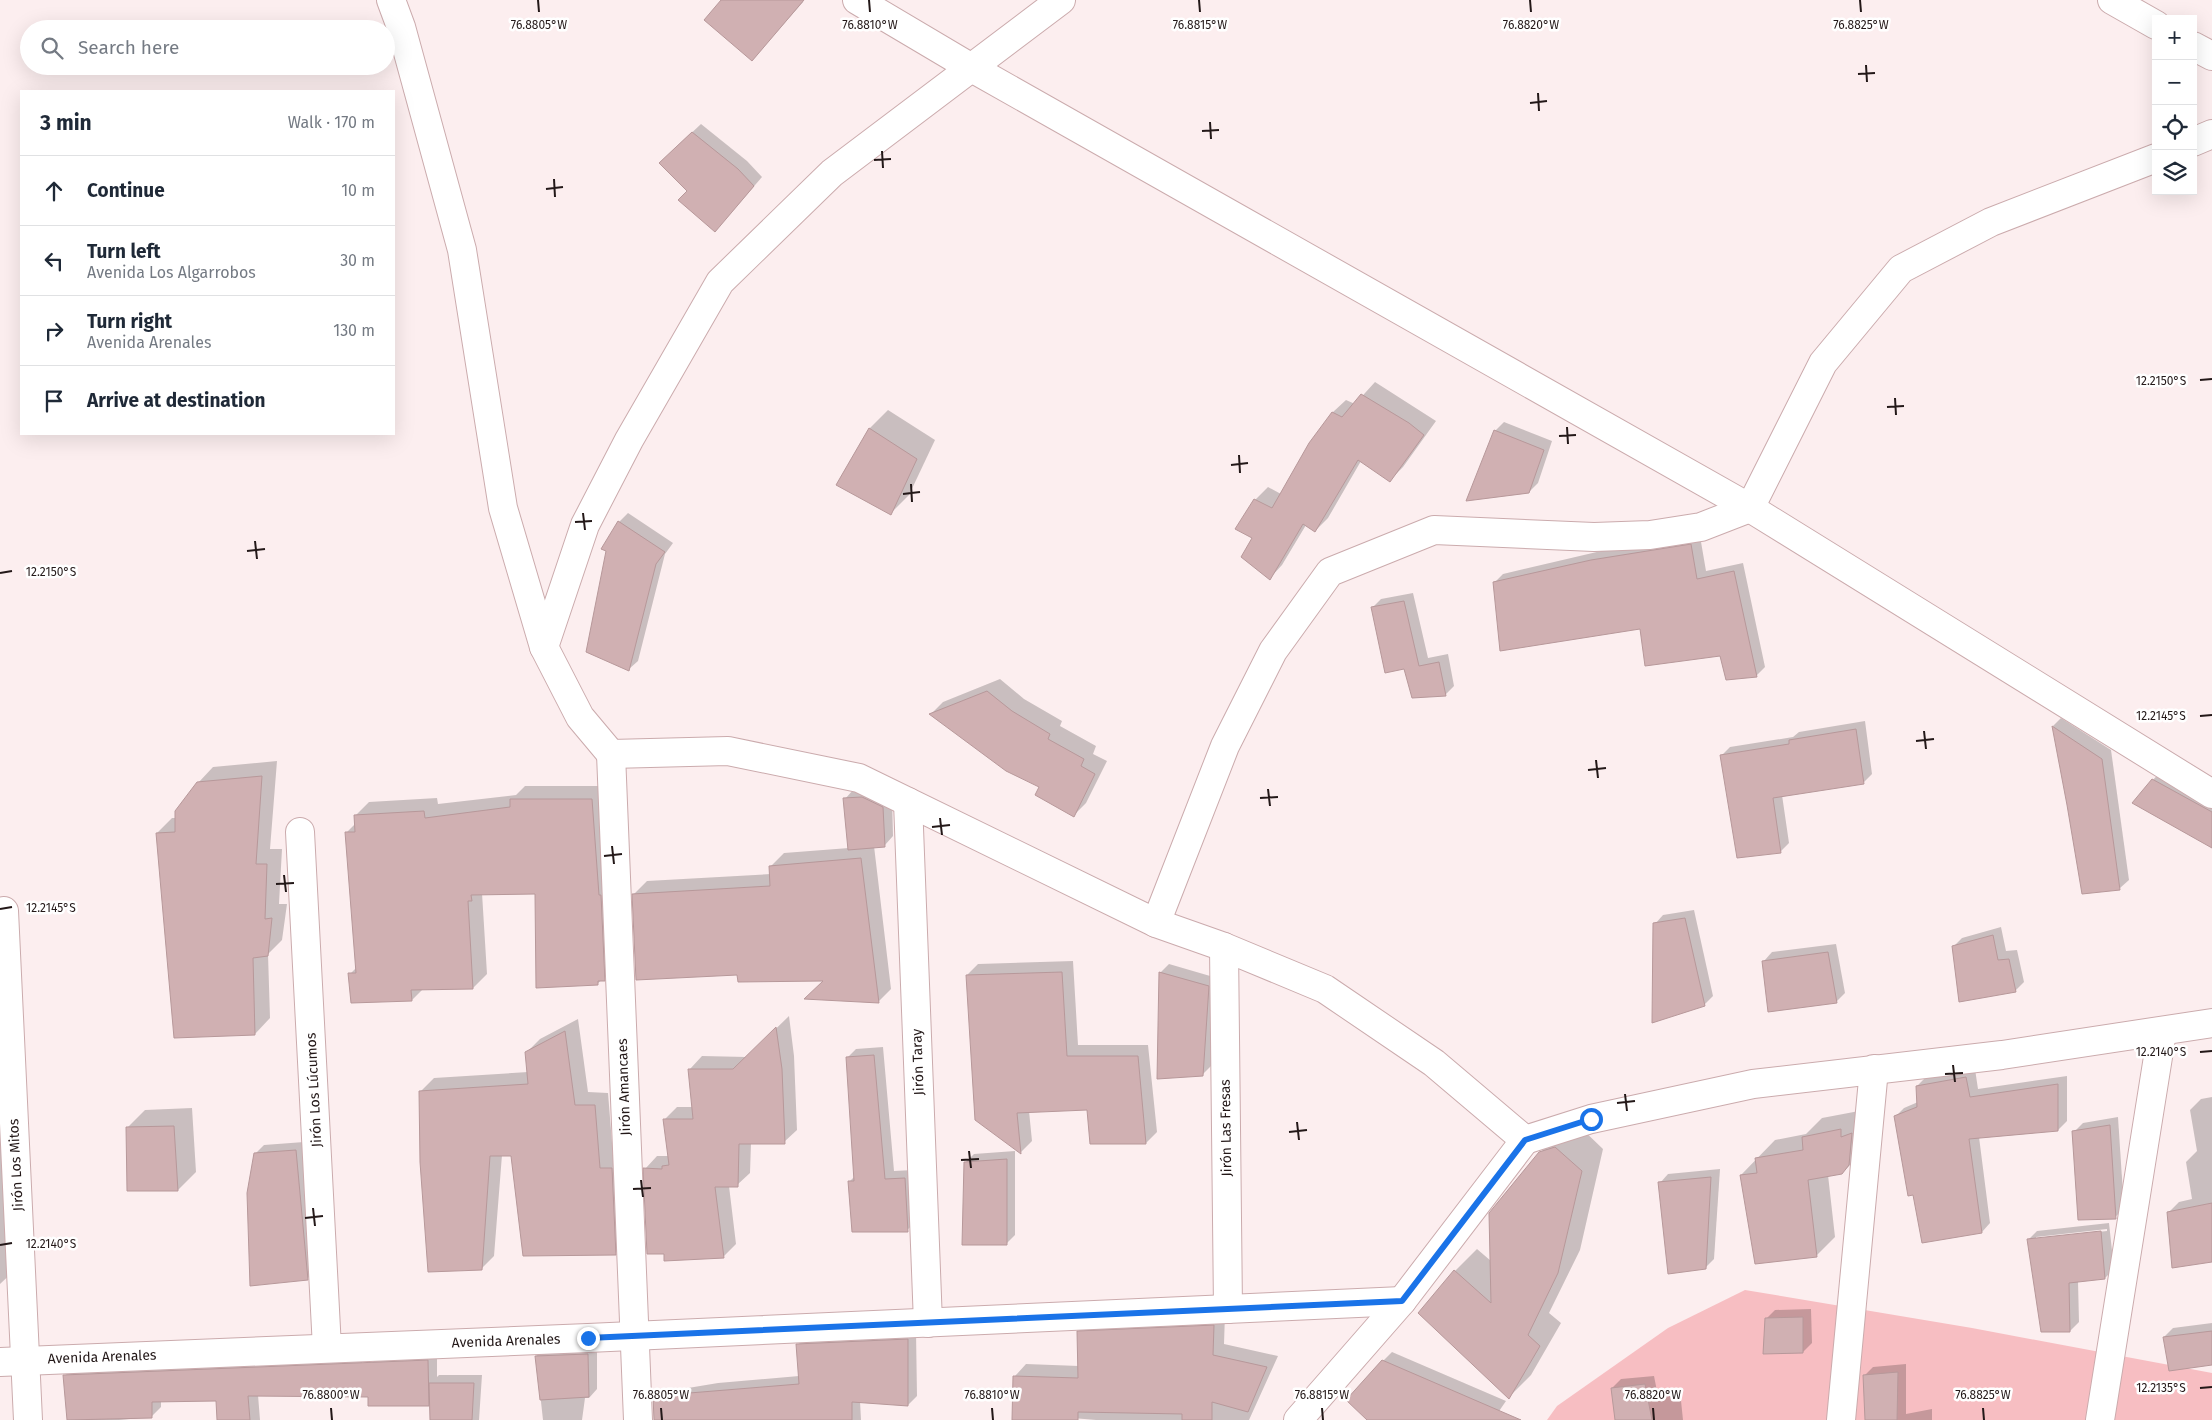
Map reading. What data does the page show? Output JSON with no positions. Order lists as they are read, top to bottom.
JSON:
{
  "streets": {
    "street": [
      "Jirón Taray",
      "Jirón Amancaes",
      "Jirón Los Lúcumos",
      "Jirón Las Fresas",
      "Jirón Los Mitos",
      "Avenida Arenales"
    ]
  },
  "crossings": [
    ["Jirón Taray", "Avenida Arenales"],
    ["Jirón Amancaes", "Avenida Arenales"],
    ["Jirón Los Lúcumos", "Avenida Arenales"],
    ["Jirón Las Fresas", "Avenida Arenales"],
    ["Jirón Los Mitos", "Avenida Arenales"]
  ],
  "page": {
    "map_buttons": ["+", "−"],
    "search": "Search here",
    "heading": ["3 min", "Walk · 170 m"],
    "list": [
      ["Continue", "10 m"],
      ["Turn left", "Avenida Los Algarrobos", "30 m"],
      ["Turn right", "Avenida Arenales", "130 m"],
      "Arrive at destination"
    ]
  },
  "coordinates": [
    "76.8805°W",
    "76.8810°W",
    "76.8815°W",
    "76.8820°W",
    "76.8825°W",
    "12.2150°S",
    "12.2145°S",
    "12.2140°S",
    "12.2135°S",
    "76.8800°W"
  ]
}
